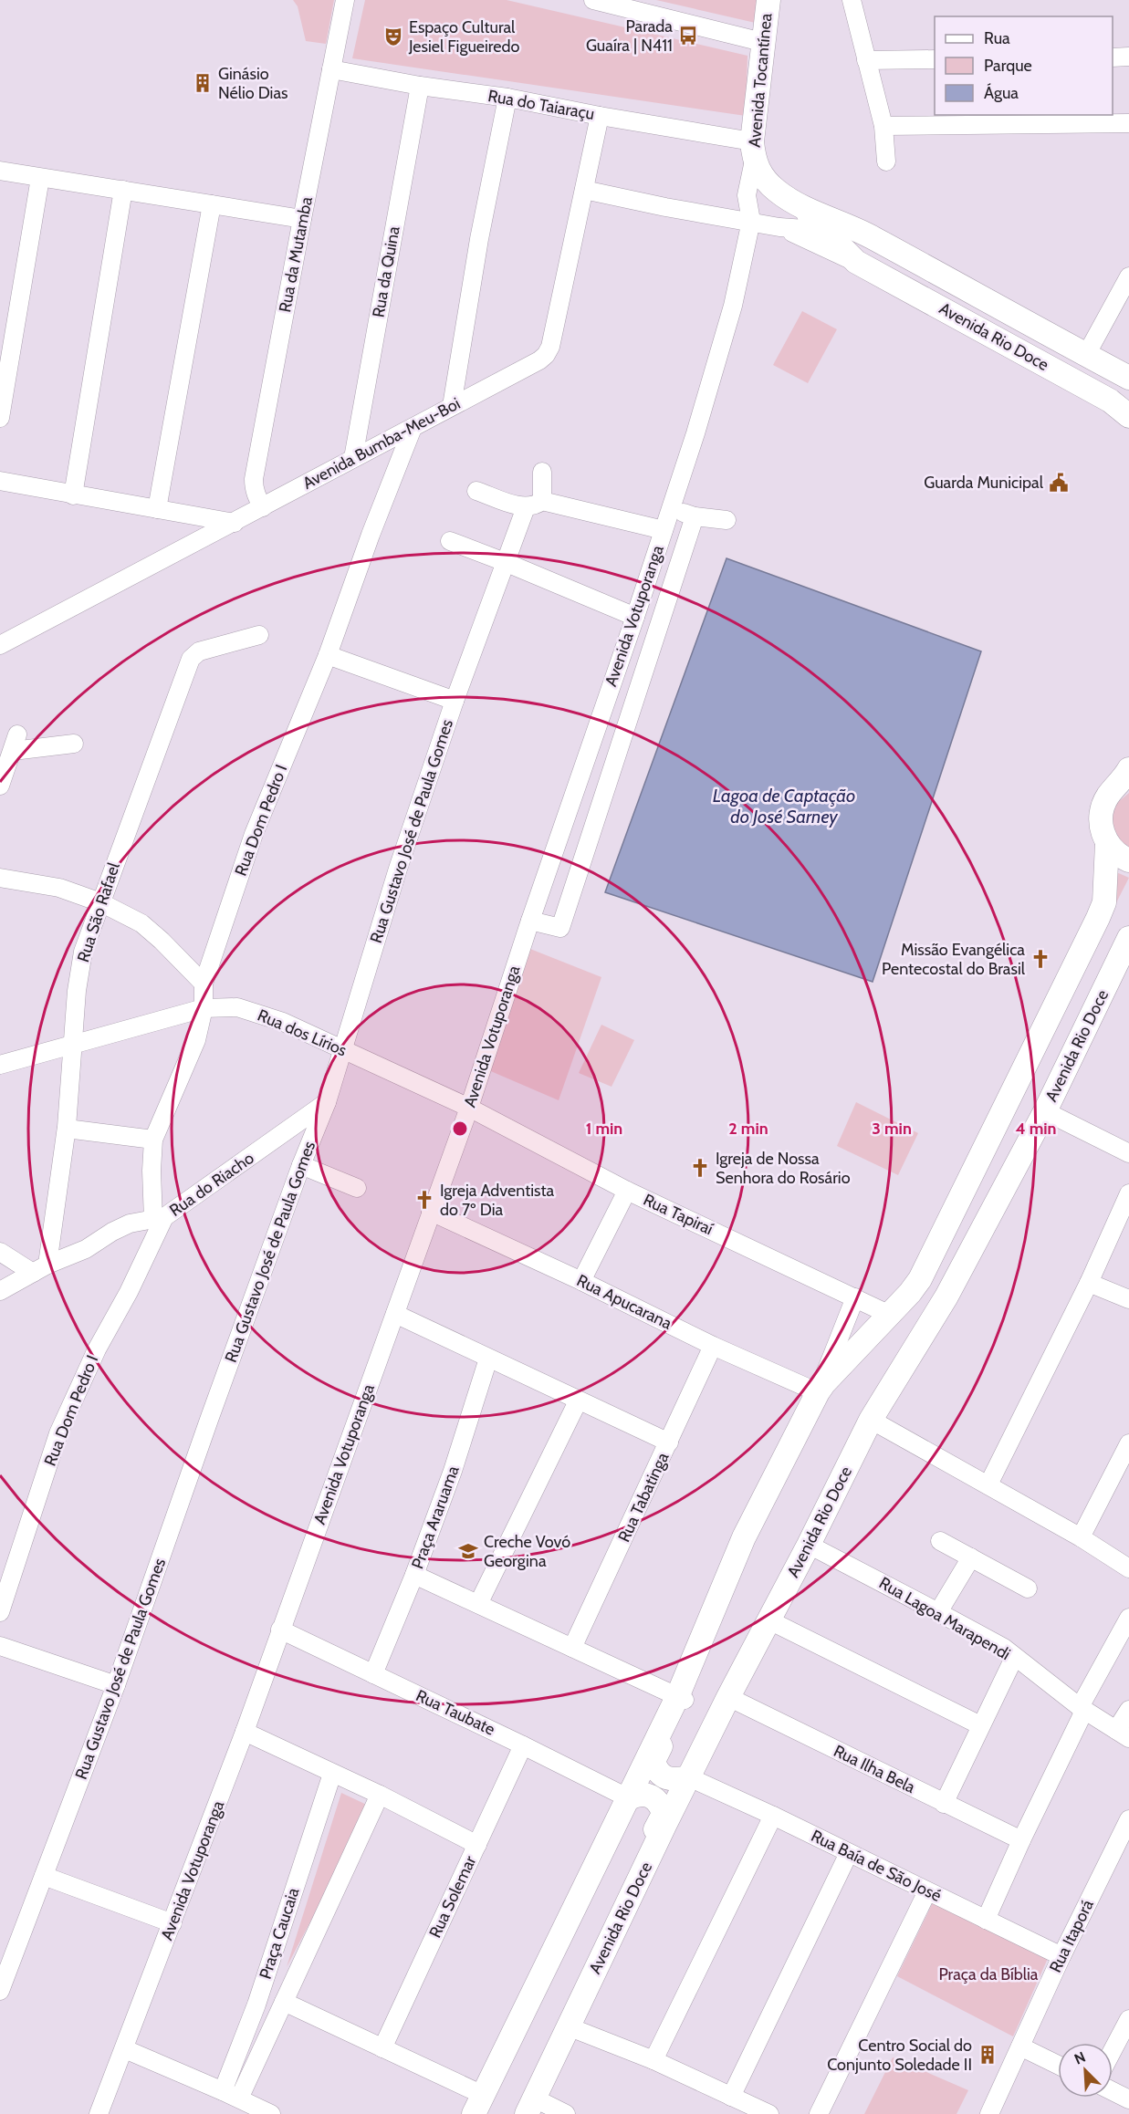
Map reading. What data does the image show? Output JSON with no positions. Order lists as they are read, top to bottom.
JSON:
{
  "streets": {
    "main road": ["Avenida Tocantínea", "Avenida Rio Doce"],
    "street": [
      "Rua do Taiaraçu",
      "Rua da Mutamba",
      "Rua da Quina",
      "Avenida Bumba-Meu-Boi",
      "Avenida Votuporanga",
      "Rua Dom Pedro I",
      "Rua Gustavo José de Paula Gomes",
      "Rua São Rafael",
      "Rua dos Lírios",
      "Rua do Riacho",
      "Rua Tapiraí",
      "Rua Apucarana",
      "Rua Tabatinga",
      "Praça Araruama",
      "Rua Lagoa Marapendi",
      "Rua Taubate",
      "Rua Ilha Bela",
      "Rua Baía de São José",
      "Rua Solemar",
      "Praça Caucaia",
      "Rua Itaporá"
    ]
  },
  "crossings": [
    ["Avenida Tocantínea", "Rua do Taiaraçu"],
    ["Avenida Tocantínea", "Avenida Rio Doce"],
    ["Avenida Tocantínea", "Avenida Votuporanga"],
    ["Rua do Taiaraçu", "Rua da Mutamba"],
    ["Rua do Taiaraçu", "Rua da Quina"],
    ["Rua do Taiaraçu", "Avenida Rio Doce"],
    ["Rua do Taiaraçu", "Avenida Bumba-Meu-Boi"],
    ["Rua do Taiaraçu", "Avenida Votuporanga"],
    ["Rua da Mutamba", "Avenida Bumba-Meu-Boi"],
    ["Rua da Quina", "Avenida Bumba-Meu-Boi"],
    ["Avenida Rio Doce", "Avenida Bumba-Meu-Boi"],
    ["Avenida Rio Doce", "Avenida Votuporanga"],
    ["Avenida Rio Doce", "Rua Lagoa Marapendi"],
    ["Avenida Rio Doce", "Rua Ilha Bela"],
    ["Avenida Rio Doce", "Rua Baía de São José"],
    ["Avenida Bumba-Meu-Boi", "Rua Dom Pedro I"],
    ["Avenida Votuporanga", "Rua dos Lírios"],
    ["Avenida Votuporanga", "Rua Tapiraí"],
    ["Avenida Votuporanga", "Rua Apucarana"],
    ["Avenida Votuporanga", "Rua Taubate"],
    ["Rua Dom Pedro I", "Rua dos Lírios"],
    ["Rua Dom Pedro I", "Rua do Riacho"],
    ["Rua Gustavo José de Paula Gomes", "Rua dos Lírios"],
    ["Rua Gustavo José de Paula Gomes", "Rua do Riacho"],
    ["Rua São Rafael", "Rua dos Lírios"],
    ["Rua São Rafael", "Rua do Riacho"],
    ["Rua dos Lírios", "Rua Tapiraí"],
    ["Rua Apucarana", "Rua Tabatinga"],
    ["Praça Araruama", "Rua Taubate"],
    ["Rua Taubate", "Rua Solemar"],
    ["Rua Baía de São José", "Rua Itaporá"]
  ],
  "water": ["Lagoa de Captação do José Sarney"],
  "parks": ["Praça da Bíblia"],
  "places": {
    "bus stop": ["Parada Guaíra | N411"],
    "theatre": ["Espaço Cultural Jesiel Figueiredo"],
    "building": ["Ginásio Nélio Dias", "Centro Social do Conjunto Soledade II"],
    "public building": ["Guarda Municipal"],
    "church": ["Missão Evangélica Pentecostal do Brasil", "Igreja de Nossa Senhora do Rosário", "Igreja Adventista do 7º Dia"],
    "school or university": ["Creche Vovó Georgina"]
  },
  "legend": ["Rua", "Parque", "Água"],
  "north": "top left",
  "rings": [
    "1 min",
    "2 min",
    "3 min",
    "4 min"
  ]
}
